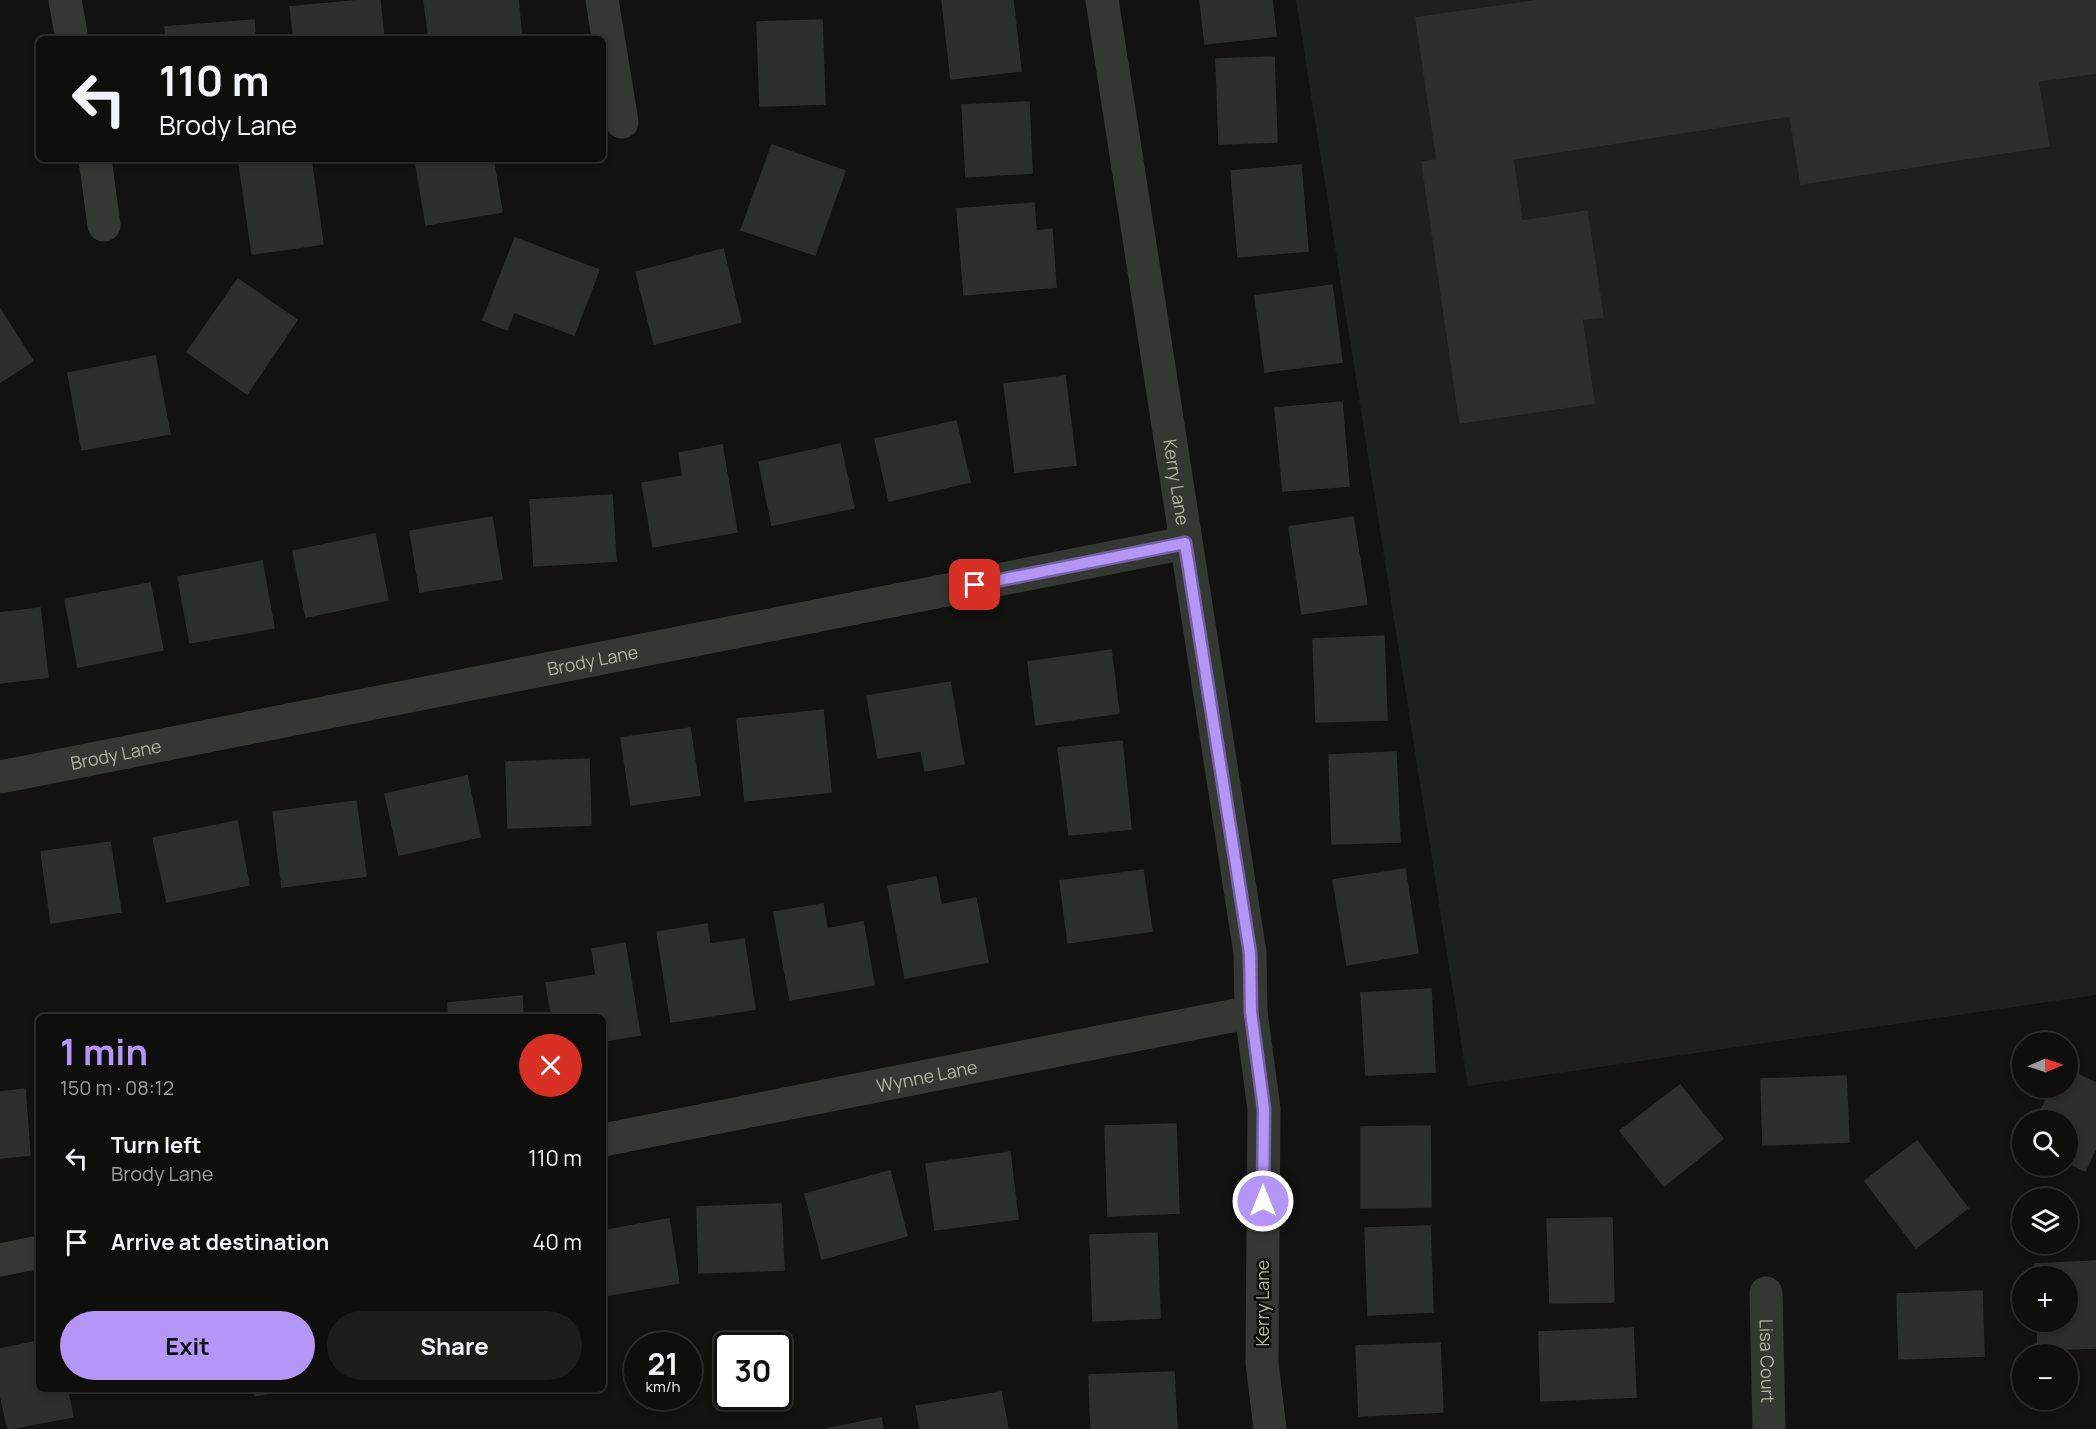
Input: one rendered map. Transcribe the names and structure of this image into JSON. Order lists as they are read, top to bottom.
{
  "streets": {
    "street": [
      "Kerry Lane",
      "Brody Lane",
      "Wynne Lane",
      "Lisa Court"
    ]
  },
  "crossings": [
    ["Kerry Lane", "Brody Lane"],
    ["Kerry Lane", "Wynne Lane"]
  ],
  "north": "right",
  "page": {
    "turn": ["110 m", "Brody Lane"],
    "heading": ["1 min", "150 m · 08:12"],
    "map_buttons": ["+", "−"],
    "list": [
      {
        "name": "Turn left",
        "note": "Brody Lane",
        "value": "110 m"
      },
      {
        "name": "Arrive at destination",
        "value": "40 m"
      }
    ],
    "buttons": ["Exit", "Share"],
    "speed": "21 km/h",
    "limit": "30"
  }
}
